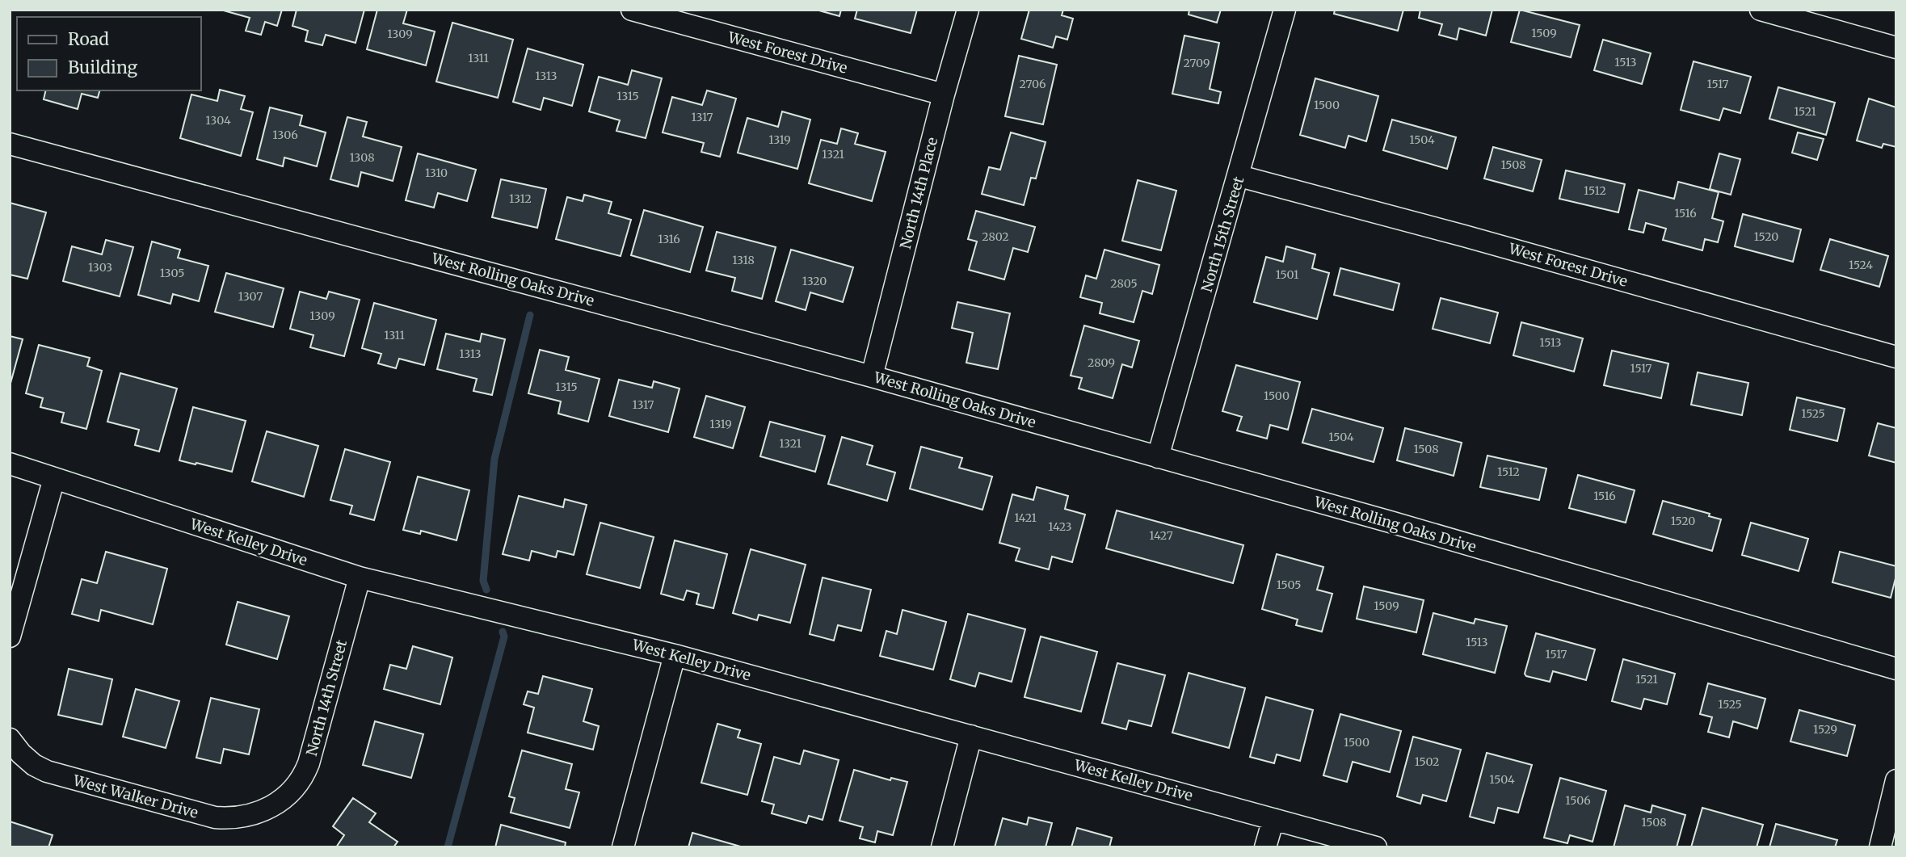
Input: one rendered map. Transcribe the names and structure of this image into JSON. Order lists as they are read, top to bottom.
{
  "streets": {
    "street": [
      "West Forest Drive",
      "North 14th Place",
      "North 15th Street",
      "West Rolling Oaks Drive",
      "West Kelley Drive",
      "North 14th Street",
      "West Walker Drive"
    ]
  },
  "crossings": [
    ["West Forest Drive", "North 14th Place"],
    ["West Forest Drive", "North 15th Street"],
    ["North 14th Place", "West Rolling Oaks Drive"],
    ["North 15th Street", "West Rolling Oaks Drive"],
    ["West Kelley Drive", "North 14th Street"],
    ["North 14th Street", "West Walker Drive"]
  ],
  "house_numbers": [
    "1509",
    "1309",
    "1311",
    "1513",
    "2709",
    "1313",
    "2706",
    "1517",
    "1315",
    "1500",
    "1521",
    "1317",
    "1304",
    "1306",
    "1319",
    "1504",
    "1321",
    "1308",
    "1508",
    "1310",
    "1512",
    "1312",
    "1516",
    "2802",
    "1520",
    "1316",
    "1318",
    "1524",
    "1303",
    "1305",
    "1501",
    "1320",
    "2805",
    "1307",
    "1309",
    "1311",
    "1513",
    "1313",
    "2809",
    "1517",
    "1315",
    "1500",
    "1317",
    "1525",
    "1319",
    "1504",
    "1321",
    "1508",
    "1512",
    "1516",
    "1421",
    "1520",
    "1423",
    "1427",
    "1505",
    "1509",
    "1513",
    "1517",
    "1521",
    "1525",
    "1529",
    "1500",
    "1502",
    "1504",
    "1506",
    "1508"
  ],
  "legend": ["Road", "Building"]
}
